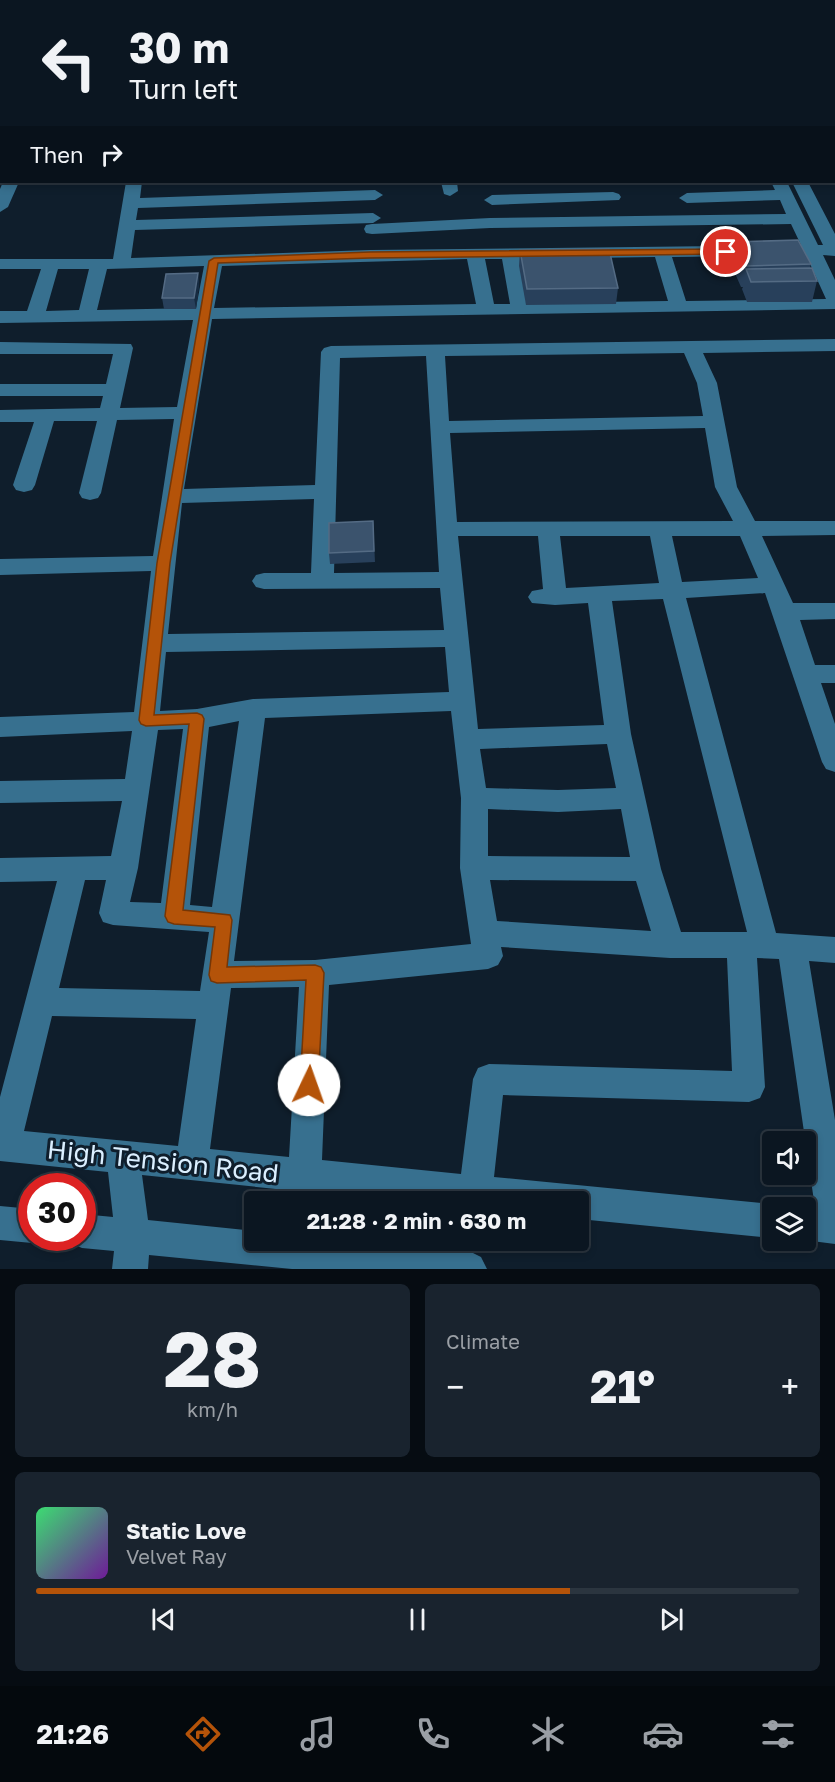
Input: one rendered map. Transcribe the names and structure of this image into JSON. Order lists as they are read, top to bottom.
{
  "streets": {
    "street": ["High Tension Road"]
  },
  "page": {
    "turn": ["30 m", "Turn left"],
    "then": "Then",
    "limit": "30",
    "trip": "21:28 · 2 min · 630 m",
    "tile": [
      ["28", "km/h"],
      "Climate"
    ],
    "heat": ["−", "21°", "+"],
    "song": ["Static Love", "Velvet Ray"],
    "tabs": "21:26"
  }
}
